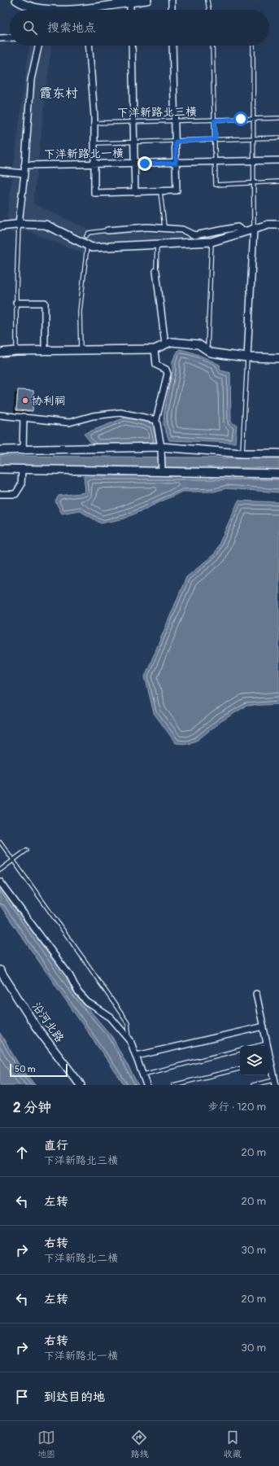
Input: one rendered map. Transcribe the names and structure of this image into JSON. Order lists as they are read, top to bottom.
{
  "streets": {
    "street": ["下洋新路北一横", "沿河北路"],
    "lane": ["下洋新路北三横"]
  },
  "districts": ["霞东村"],
  "places": ["协利祠"],
  "scale_bar": "50 m",
  "page": {
    "search": "搜索地点",
    "scale": "50 m",
    "heading": ["2 分钟", "步行 · 120 m"],
    "list": [
      ["直行", "下洋新路北三横", "20 m"],
      ["左转", "20 m"],
      ["右转", "下洋新路北二横", "30 m"],
      ["左转", "20 m"],
      ["右转", "下洋新路北一横", "30 m"],
      "到达目的地"
    ],
    "nav": ["地图", "路线", "收藏"]
  }
}
